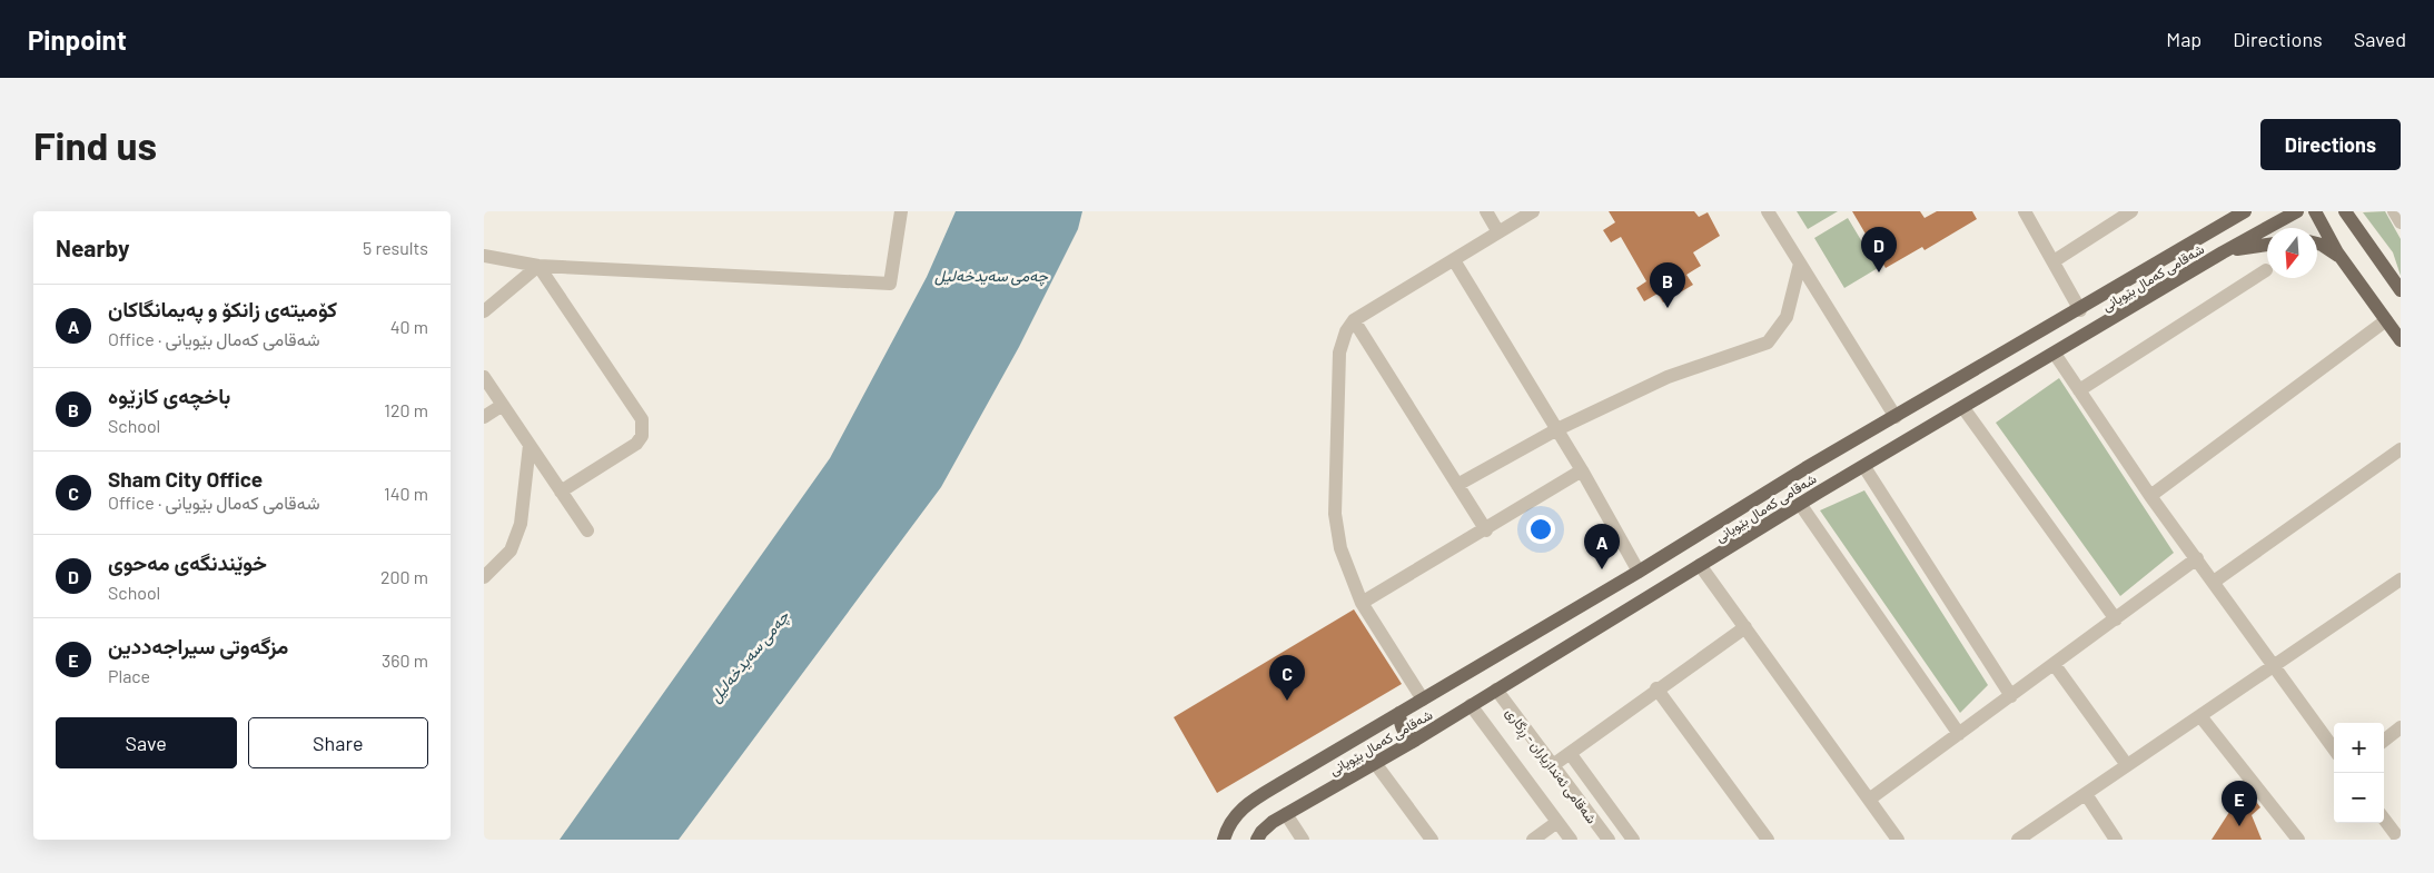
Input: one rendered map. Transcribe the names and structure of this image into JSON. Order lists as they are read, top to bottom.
{
  "streets": {
    "main road": ["شەقامی کەمال بێویانی"],
    "street": ["شەقامی ئەندازیاران - ڕزگاری"]
  },
  "crossings": [
    ["شەقامی کەمال بێویانی", "شەقامی ئەندازیاران - ڕزگاری"]
  ],
  "water": ["چەمی سەیدخەلیل"],
  "north": "bottom",
  "page": {
    "header": "Pinpoint",
    "nav": ["Map", "Directions", "Saved"],
    "buttons": [
      "Directions",
      ["Save", "Share"]
    ],
    "title": "Find us",
    "heading": ["Nearby", "5 results"],
    "pins": [
      "D",
      "B",
      "A",
      "C",
      "E"
    ],
    "list": [
      {
        "mark": "A",
        "name": "کۆمیتەی زانکۆ و پەیمانگاکان",
        "note": "Office · شەقامی کەمال بێویانی",
        "value": "40 m"
      },
      {
        "mark": "B",
        "name": "باخچەی کازێوە",
        "note": "School",
        "value": "120 m"
      },
      {
        "mark": "C",
        "name": "Sham City Office",
        "note": "Office · شەقامی کەمال بێویانی",
        "value": "140 m"
      },
      {
        "mark": "D",
        "name": "خوێندنگەی مەحوی",
        "note": "School",
        "value": "200 m"
      },
      {
        "mark": "E",
        "name": "مزگەوتی سیراجەددین",
        "note": "Place",
        "value": "360 m"
      }
    ],
    "map_buttons": ["+", "−"]
  }
}
